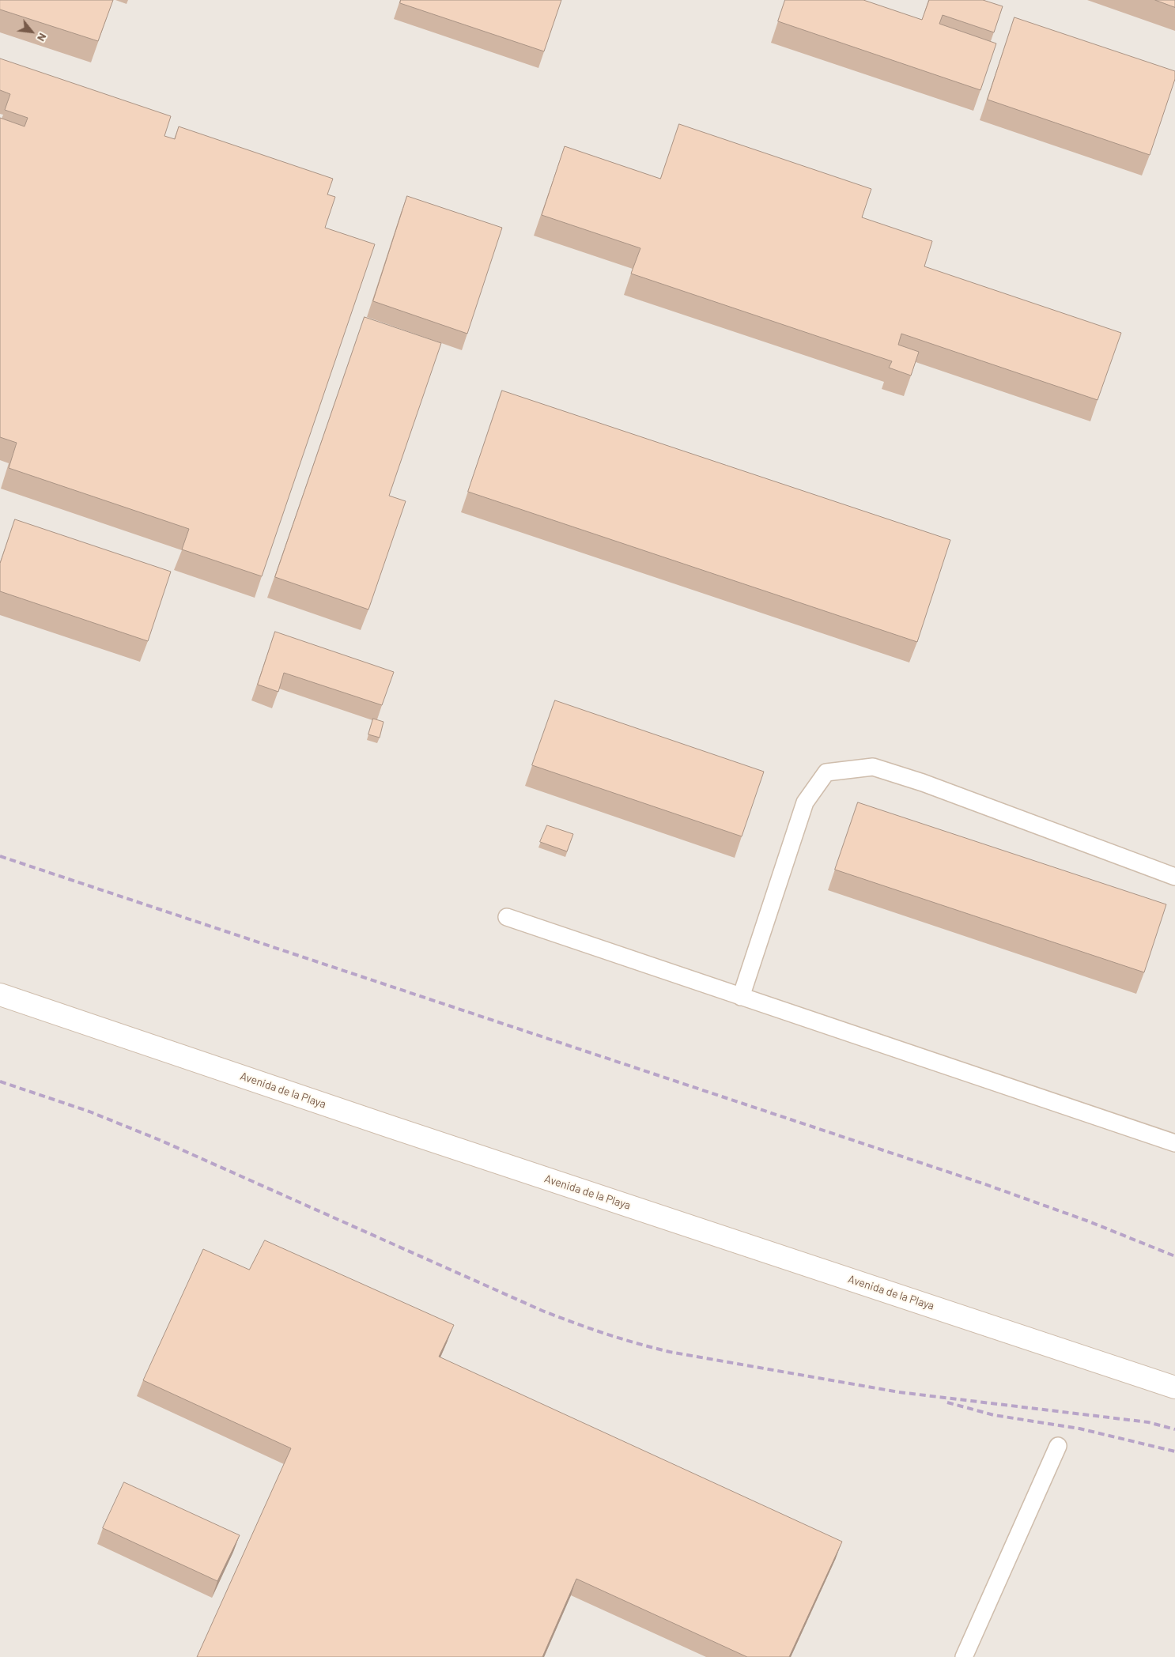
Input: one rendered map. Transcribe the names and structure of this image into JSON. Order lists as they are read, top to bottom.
{
  "streets": {
    "street": ["Avenida de la Playa"]
  },
  "north": "bottom right"
}
